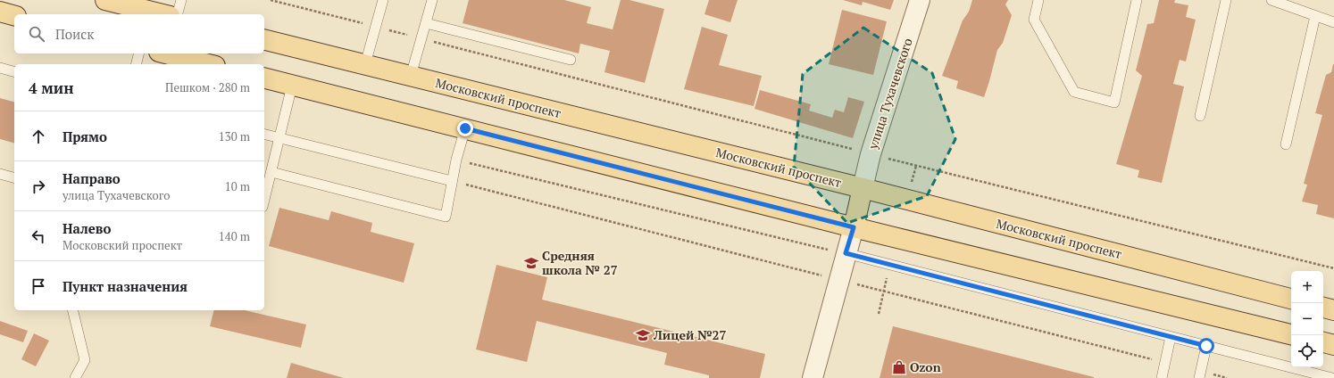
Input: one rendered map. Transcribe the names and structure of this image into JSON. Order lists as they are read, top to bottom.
{
  "streets": {
    "main road": ["Московский проспект"],
    "street": ["улица Тухачевского"]
  },
  "crossings": [
    ["улица Тухачевского", "Московский проспект"]
  ],
  "places": {
    "school or university": ["Средняя школа № 27", "Лицей №27"],
    "shop": ["Ozon"]
  },
  "page": {
    "search": "Поиск",
    "heading": ["4 мин", "Пешком · 280 m"],
    "list": [
      ["Прямо", "130 m"],
      ["Направо", "улица Тухачевского", "10 m"],
      ["Налево", "Московский проспект", "140 m"],
      "Пункт назначения"
    ],
    "map_buttons": ["+", "−"]
  }
}
